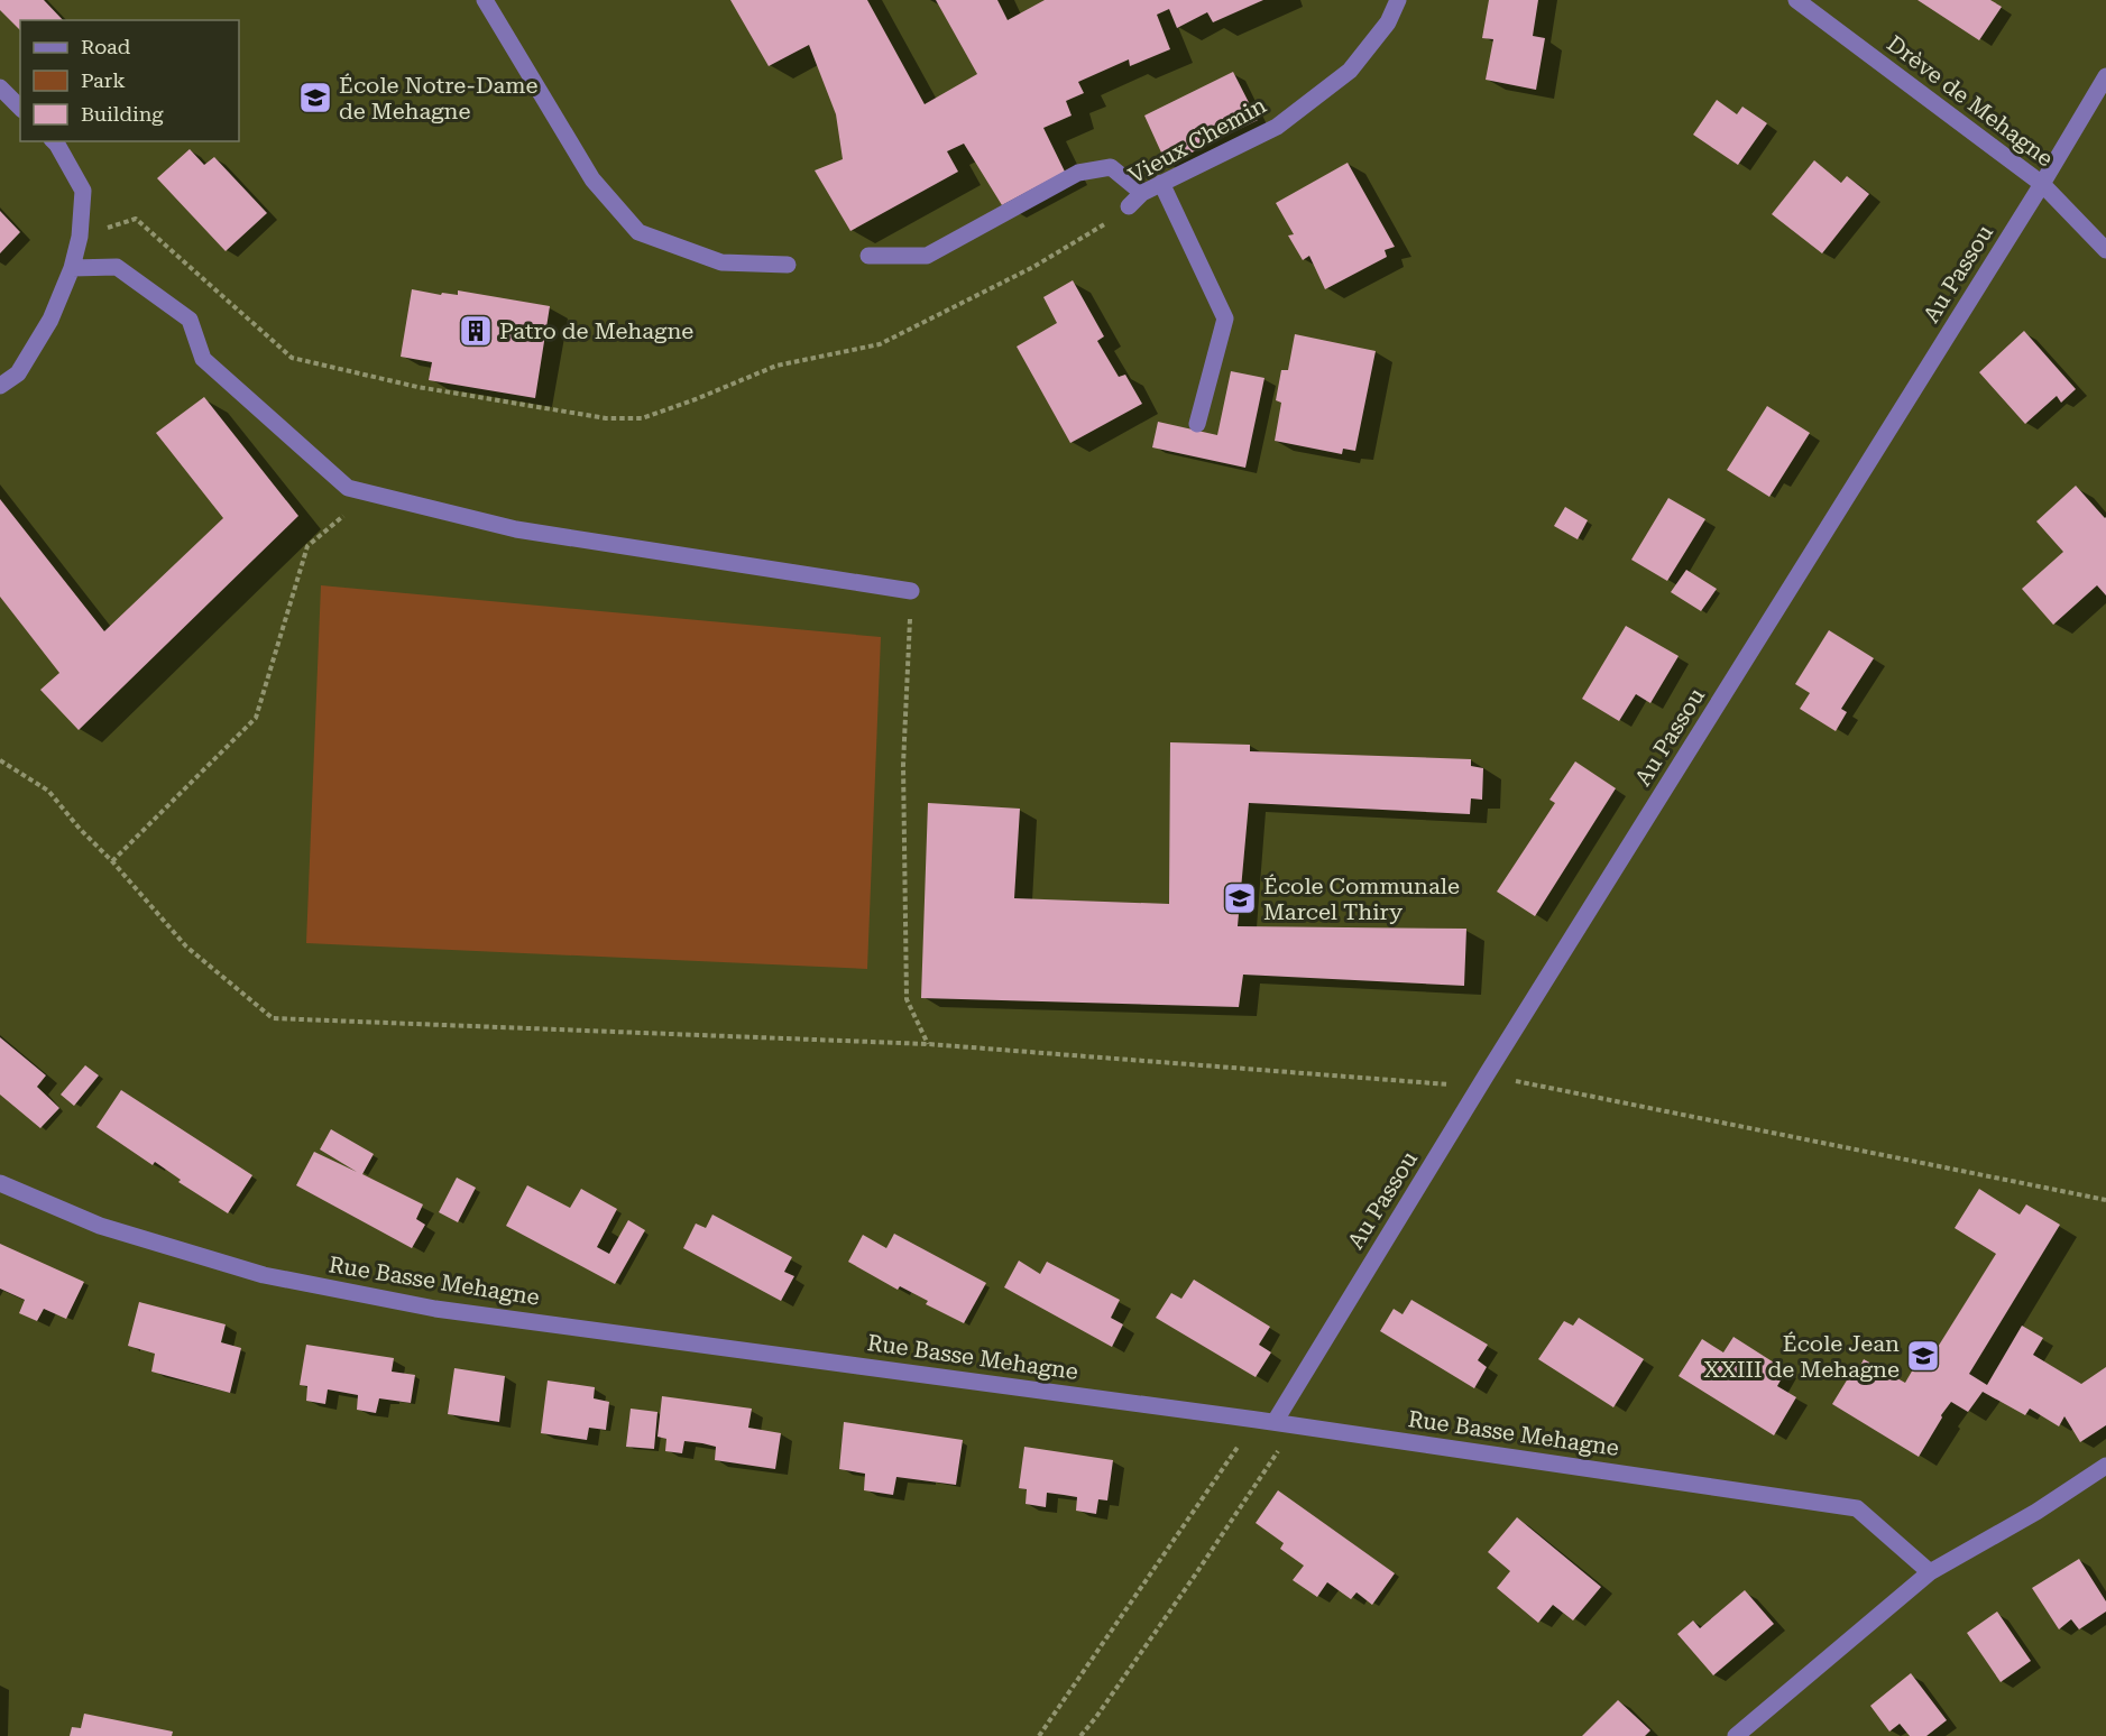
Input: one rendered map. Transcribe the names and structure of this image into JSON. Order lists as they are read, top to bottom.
{
  "streets": {
    "street": [
      "Drève de Mehagne",
      "Vieux Chemin",
      "Au Passou",
      "Rue Basse Mehagne"
    ]
  },
  "crossings": [
    ["Drève de Mehagne", "Au Passou"],
    ["Au Passou", "Rue Basse Mehagne"]
  ],
  "places": {
    "school or university": ["École Notre-Dame de Mehagne", "École Communale Marcel Thiry", "École Jean XXIII de Mehagne"],
    "building": ["Patro de Mehagne"]
  },
  "legend": ["Road", "Park", "Building"]
}
